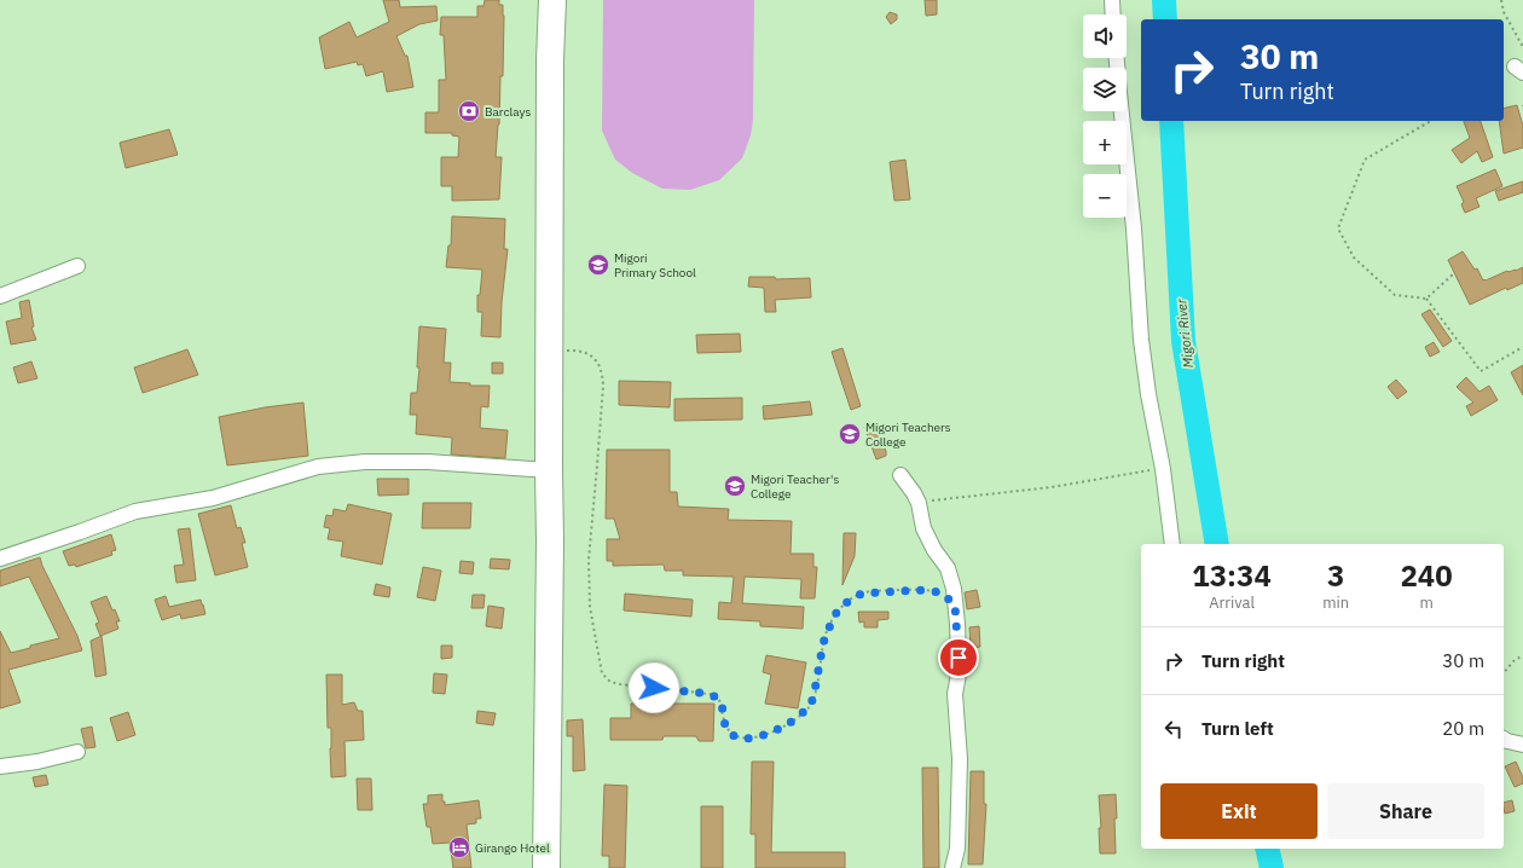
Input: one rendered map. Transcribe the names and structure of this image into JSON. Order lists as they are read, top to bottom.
{
  "water": ["Migori River"],
  "places": {
    "bank": ["Barclays"],
    "school or university": ["Migori Primary School", "Migori Teachers College", "Migori Teacher's College"],
    "hotel": ["Girango Hotel"]
  },
  "page": {
    "map_buttons": ["+", "−"],
    "turn": ["30 m", "Turn right"],
    "eta": [
      "13:34",
      "Arrival",
      "3",
      "min",
      "240",
      "m"
    ],
    "list": [
      {
        "name": "Turn right",
        "value": "30 m"
      },
      {
        "name": "Turn left",
        "value": "20 m"
      }
    ],
    "buttons": ["Exit", "Share"]
  }
}
